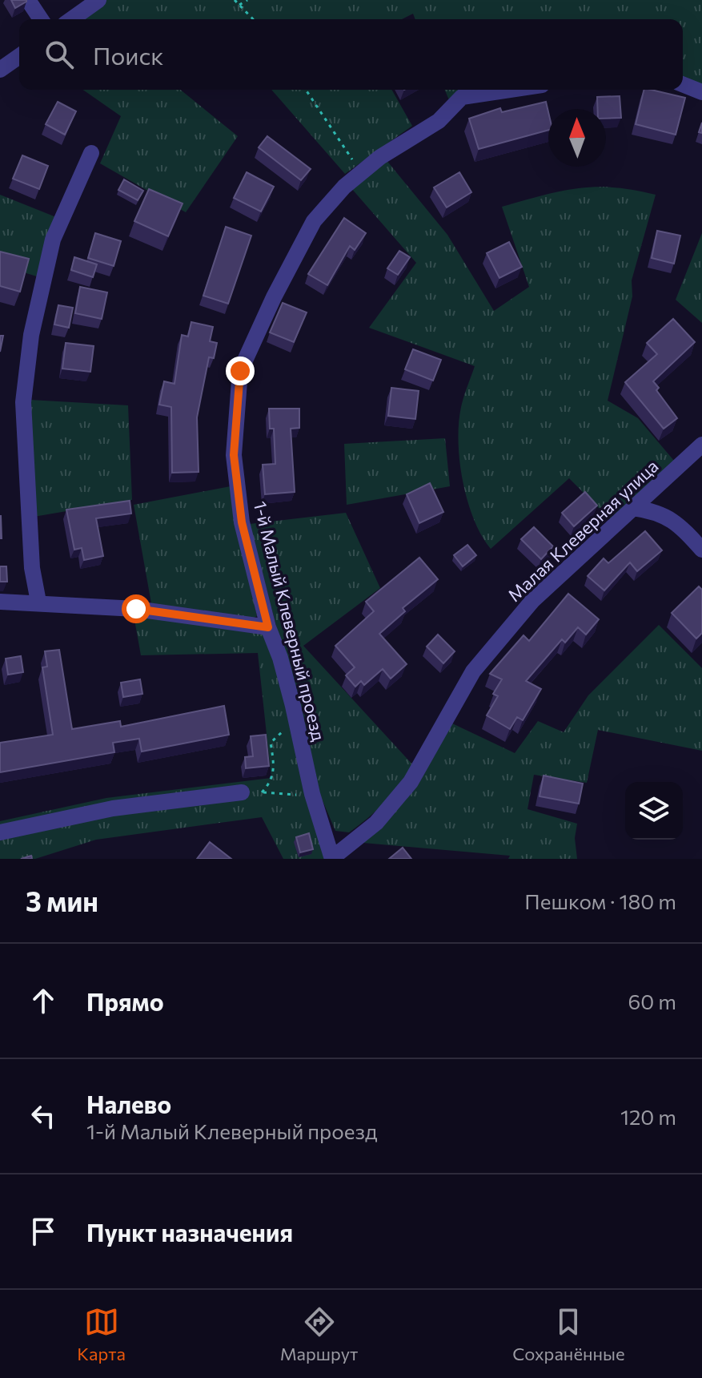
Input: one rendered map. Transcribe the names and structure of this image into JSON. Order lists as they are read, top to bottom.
{
  "streets": {
    "street": ["Малая Клеверная улица", "1-й Малый Клеверный проезд"]
  },
  "crossings": [
    ["Малая Клеверная улица", "1-й Малый Клеверный проезд"]
  ],
  "north": "top",
  "page": {
    "search": "Поиск",
    "heading": ["3 мин", "Пешком · 180 m"],
    "list": [
      ["Прямо", "60 m"],
      ["Налево", "1-й Малый Клеверный проезд", "120 m"],
      "Пункт назначения"
    ],
    "nav": ["Карта", "Маршрут", "Сохранённые"]
  }
}
